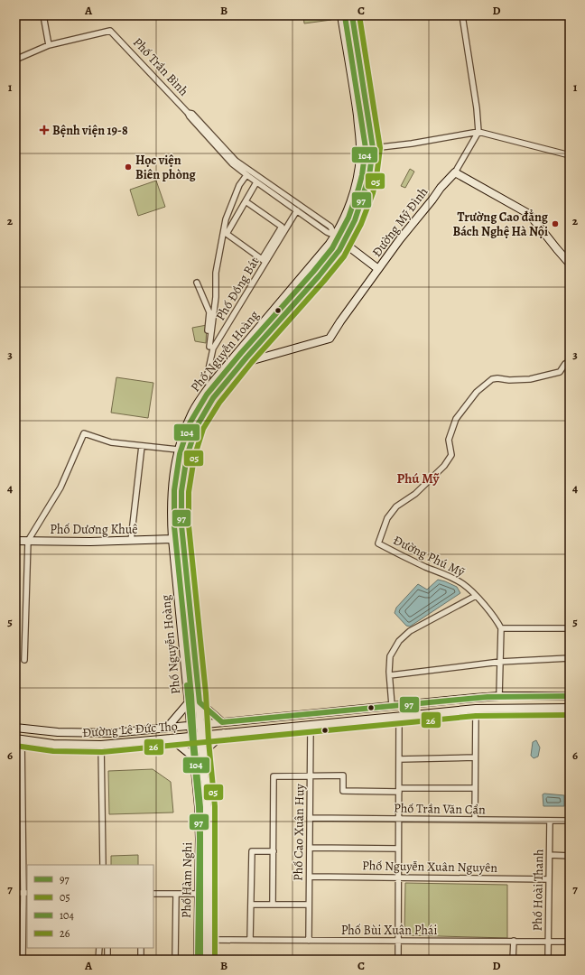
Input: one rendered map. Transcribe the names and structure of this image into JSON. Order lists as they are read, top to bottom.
{
  "streets": {
    "main road": [
      "Phố Trần Bình",
      "Đường Mỹ Đình",
      "Phố Nguyễn Hoàng",
      "Phố Dương Khuê",
      "Đường Lê Đức Thọ",
      "Phố Hàm Nghi"
    ],
    "street": [
      "Phố Đồng Bát",
      "Đường Phú Mỹ",
      "Phố Trần Văn Cẩn",
      "Phố Cao Xuân Huy",
      "Phố Nguyễn Xuân Nguyên",
      "Phố Hoài Thanh",
      "Phố Bùi Xuân Phái"
    ]
  },
  "crossings": [
    ["Phố Trần Bình", "Đường Mỹ Đình"],
    ["Phố Trần Bình", "Phố Đồng Bát"],
    ["Phố Trần Bình", "Phố Nguyễn Hoàng"],
    ["Đường Mỹ Đình", "Phố Nguyễn Hoàng"],
    ["Phố Nguyễn Hoàng", "Phố Dương Khuê"],
    ["Phố Nguyễn Hoàng", "Đường Lê Đức Thọ"],
    ["Phố Nguyễn Hoàng", "Phố Hàm Nghi"],
    ["Đường Lê Đức Thọ", "Phố Cao Xuân Huy"],
    ["Đường Lê Đức Thọ", "Phố Hàm Nghi"],
    ["Phố Trần Văn Cẩn", "Phố Cao Xuân Huy"],
    ["Phố Trần Văn Cẩn", "Phố Hoài Thanh"],
    ["Phố Cao Xuân Huy", "Phố Nguyễn Xuân Nguyên"],
    ["Phố Cao Xuân Huy", "Phố Bùi Xuân Phái"],
    ["Phố Nguyễn Xuân Nguyên", "Phố Hoài Thanh"],
    ["Phố Hàm Nghi", "Phố Bùi Xuân Phái"],
    ["Phố Hoài Thanh", "Phố Bùi Xuân Phái"]
  ],
  "districts": ["Phú Mỹ"],
  "places": {
    "health": ["Bệnh viện 19-8"],
    "other": ["Học viện Biên phòng", "Trường Cao đẳng Bách Nghệ Hà Nội"]
  },
  "lines": [
    "transit line 97",
    "transit line 05",
    "transit line 104",
    "transit line 26"
  ],
  "legend": [
    "97",
    "05",
    "104",
    "26"
  ],
  "grid": {
    "columns": [
      "A",
      "B",
      "C",
      "D"
    ],
    "rows": [
      "1",
      "2",
      "3",
      "4",
      "5",
      "6",
      "7"
    ]
  }
}
